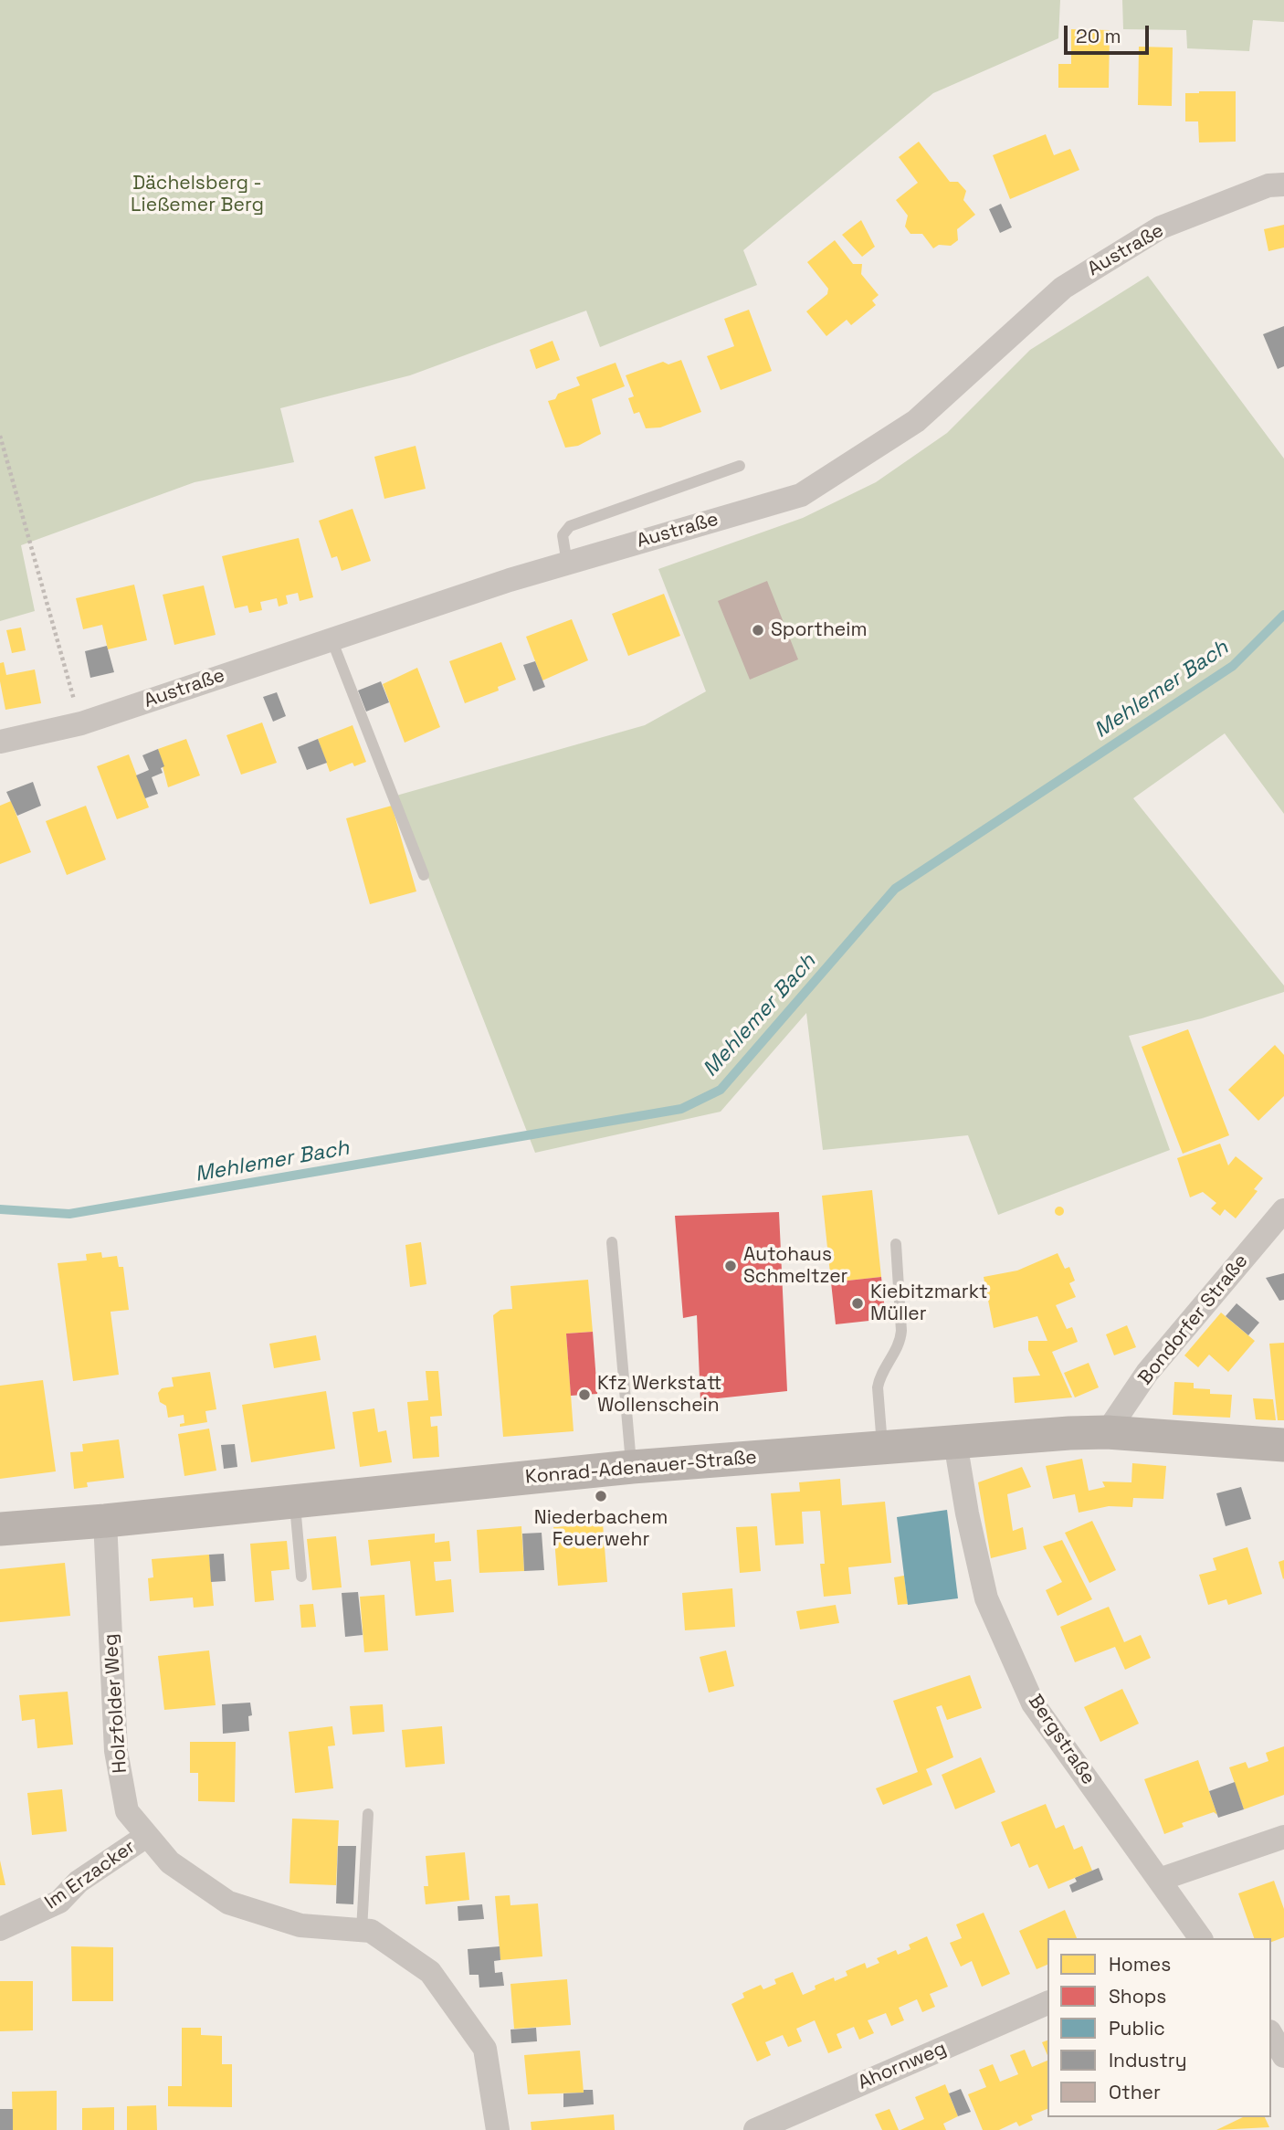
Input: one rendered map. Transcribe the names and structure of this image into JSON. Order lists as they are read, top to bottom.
{
  "streets": {
    "main road": ["Konrad-Adenauer-Straße"],
    "street": [
      "Austraße",
      "Bondorfer Straße",
      "Holzfolder Weg",
      "Bergstraße",
      "Im Erzacker",
      "Ahornweg"
    ]
  },
  "crossings": [
    ["Bondorfer Straße", "Konrad-Adenauer-Straße"],
    ["Konrad-Adenauer-Straße", "Holzfolder Weg"],
    ["Konrad-Adenauer-Straße", "Bergstraße"],
    ["Holzfolder Weg", "Im Erzacker"]
  ],
  "water": ["Mehlemer Bach"],
  "parks": ["Dächelsberg - Ließemer Berg"],
  "places": [
    "Sportheim",
    "Autohaus Schmeltzer",
    "Kiebitzmarkt Müller",
    "Kfz Werkstatt Wollenschein",
    "Niederbachem Feuerwehr"
  ],
  "legend": [
    "Homes",
    "Shops",
    "Public",
    "Industry",
    "Other"
  ],
  "scale_bar": "20 m"
}
